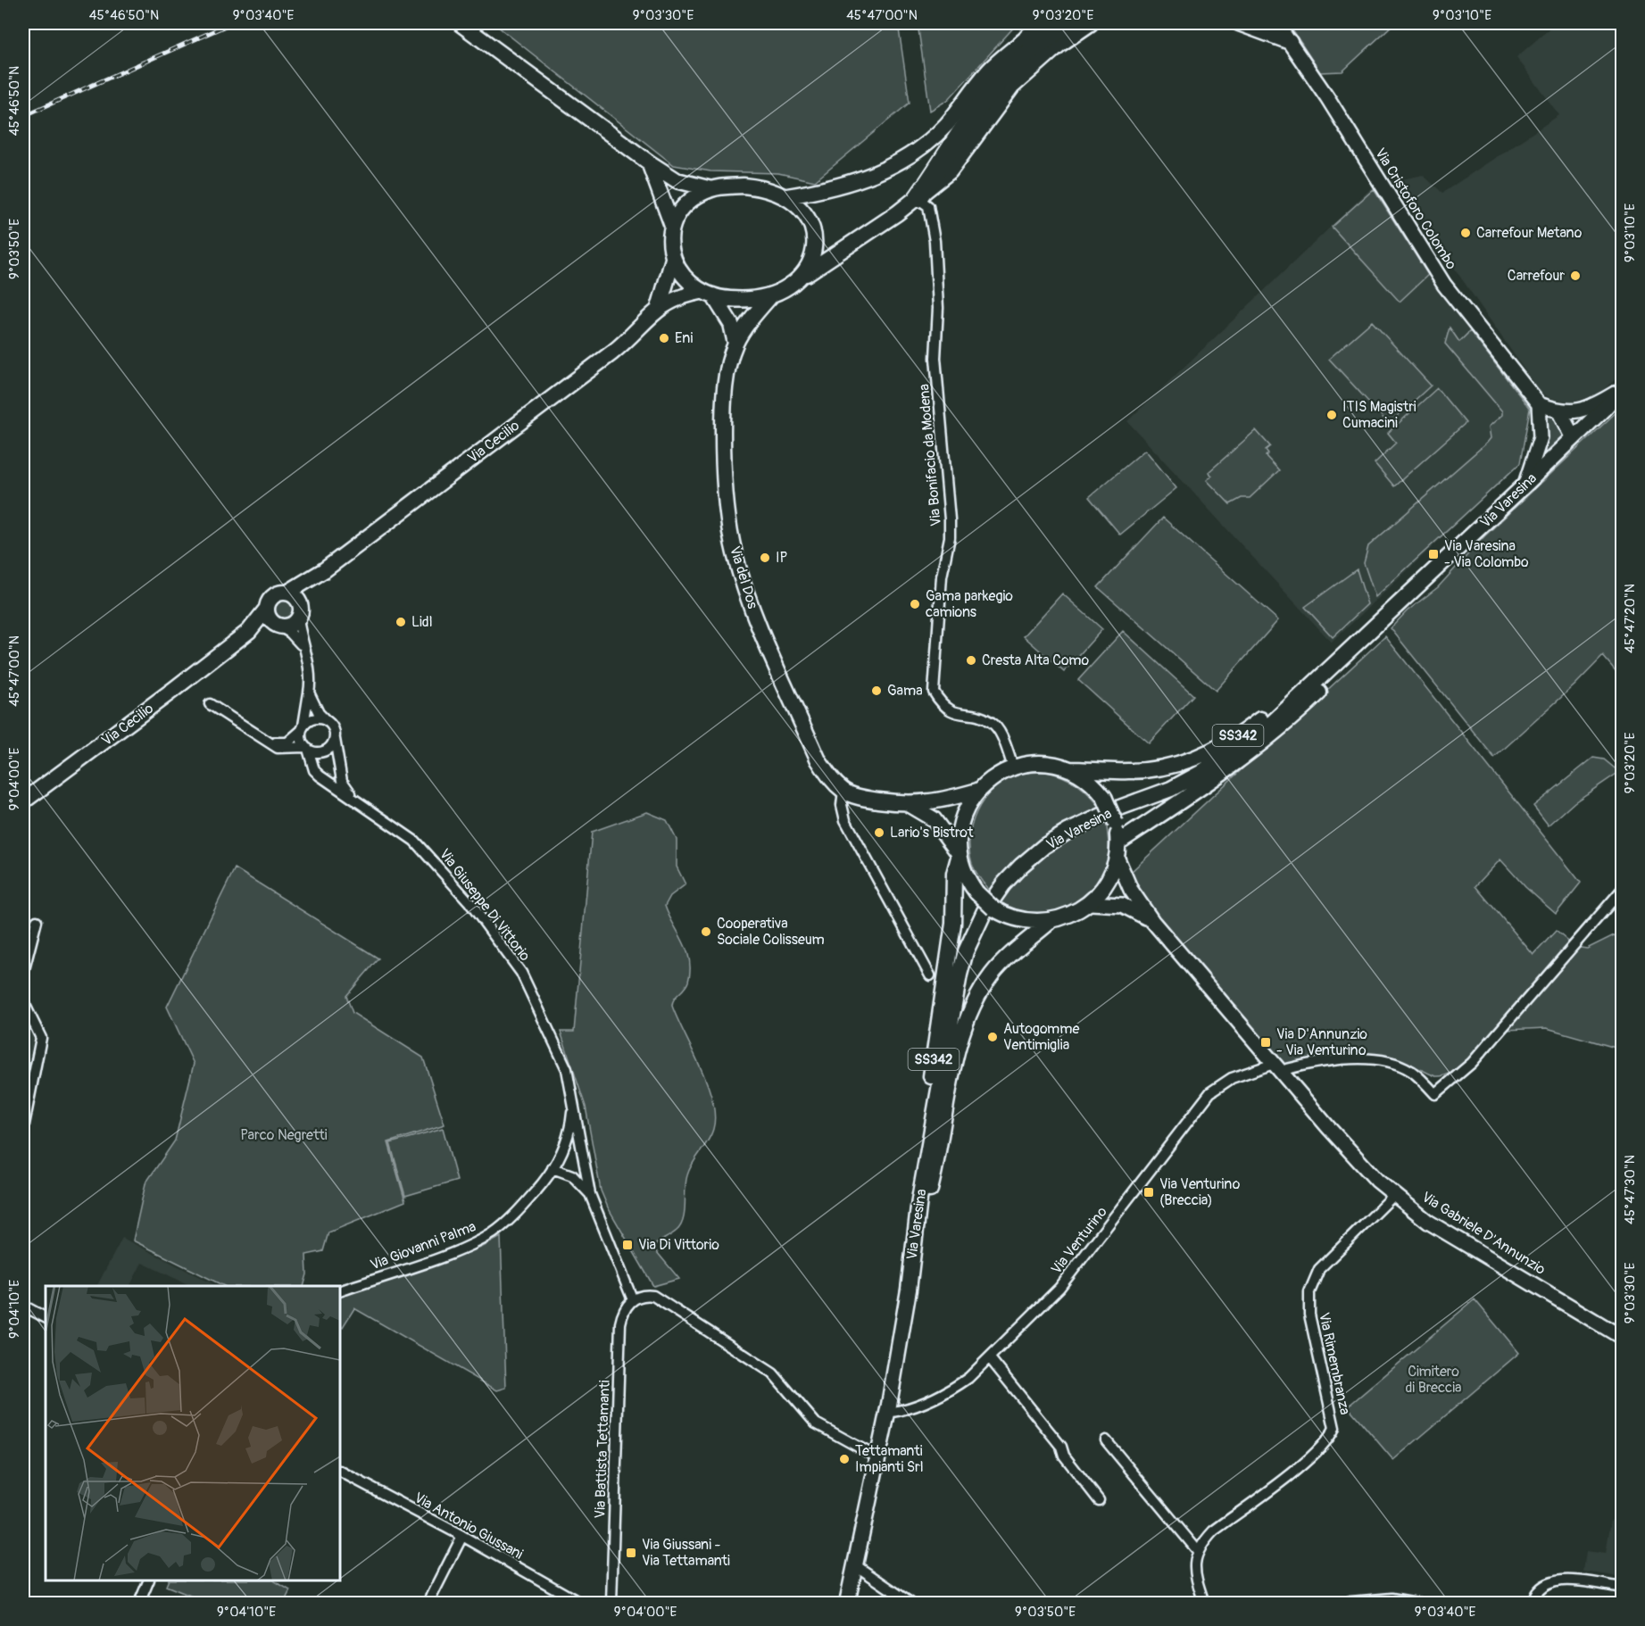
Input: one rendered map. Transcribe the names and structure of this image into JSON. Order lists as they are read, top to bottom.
{
  "streets": {
    "main road": [
      "Via Cristoforo Colombo",
      "Via Cecilio",
      "Via Varesina",
      "Via del Dos",
      "SS342",
      "Via Gabriele D'Annunzio"
    ],
    "street": [
      "Via Bonifacio da Modena",
      "Via Giuseppe Di Vittorio",
      "Via Venturino",
      "Via Giovanni Palma",
      "Via Rimembranza",
      "Via Battista Tettamanti",
      "Via Antonio Giussani"
    ]
  },
  "crossings": [
    ["Via Cecilio", "Via del Dos"],
    ["Via Bonifacio da Modena", "Via del Dos"],
    ["Via Bonifacio da Modena", "SS342"],
    ["Via Bonifacio da Modena", "Via Gabriele D'Annunzio"],
    ["Via Varesina", "SS342"],
    ["Via Varesina", "Via Venturino"],
    ["Via del Dos", "SS342"],
    ["Via del Dos", "Via Gabriele D'Annunzio"],
    ["SS342", "Via Gabriele D'Annunzio"],
    ["Via Giuseppe Di Vittorio", "Via Giovanni Palma"],
    ["Via Giuseppe Di Vittorio", "Via Battista Tettamanti"],
    ["Via Gabriele D'Annunzio", "Via Venturino"],
    ["Via Gabriele D'Annunzio", "Via Rimembranza"]
  ],
  "parks": ["Parco Negretti", "Cimitero di Breccia"],
  "places": {
    "other": [
      "Carrefour Metano",
      "Carrefour",
      "Eni",
      "ITIS Magistri Cumacini",
      "IP",
      "Gama parkegio camions",
      "Lidl",
      "Cresta Alta Como",
      "Gama",
      "Lario's Bistrot",
      "Cooperativa Sociale Colisseum",
      "Autogomme Ventimiglia",
      "Tettamanti Impianti Srl"
    ],
    "transit": [
      "Via Varesina - Via Colombo",
      "Via D'Annunzio - Via Venturino",
      "Via Venturino (Breccia)",
      "Via Di Vittorio",
      "Via Giussani - Via Tettamanti"
    ]
  },
  "coordinates": [
    "45°46'50\"N",
    "9°03'40\"E",
    "9°03'30\"E",
    "45°47'00\"N",
    "9°03'20\"E",
    "9°03'10\"E",
    "9°03'50\"E",
    "45°47'20\"N",
    "9°04'00\"E",
    "45°47'30\"N",
    "9°04'10\"E"
  ]
}
